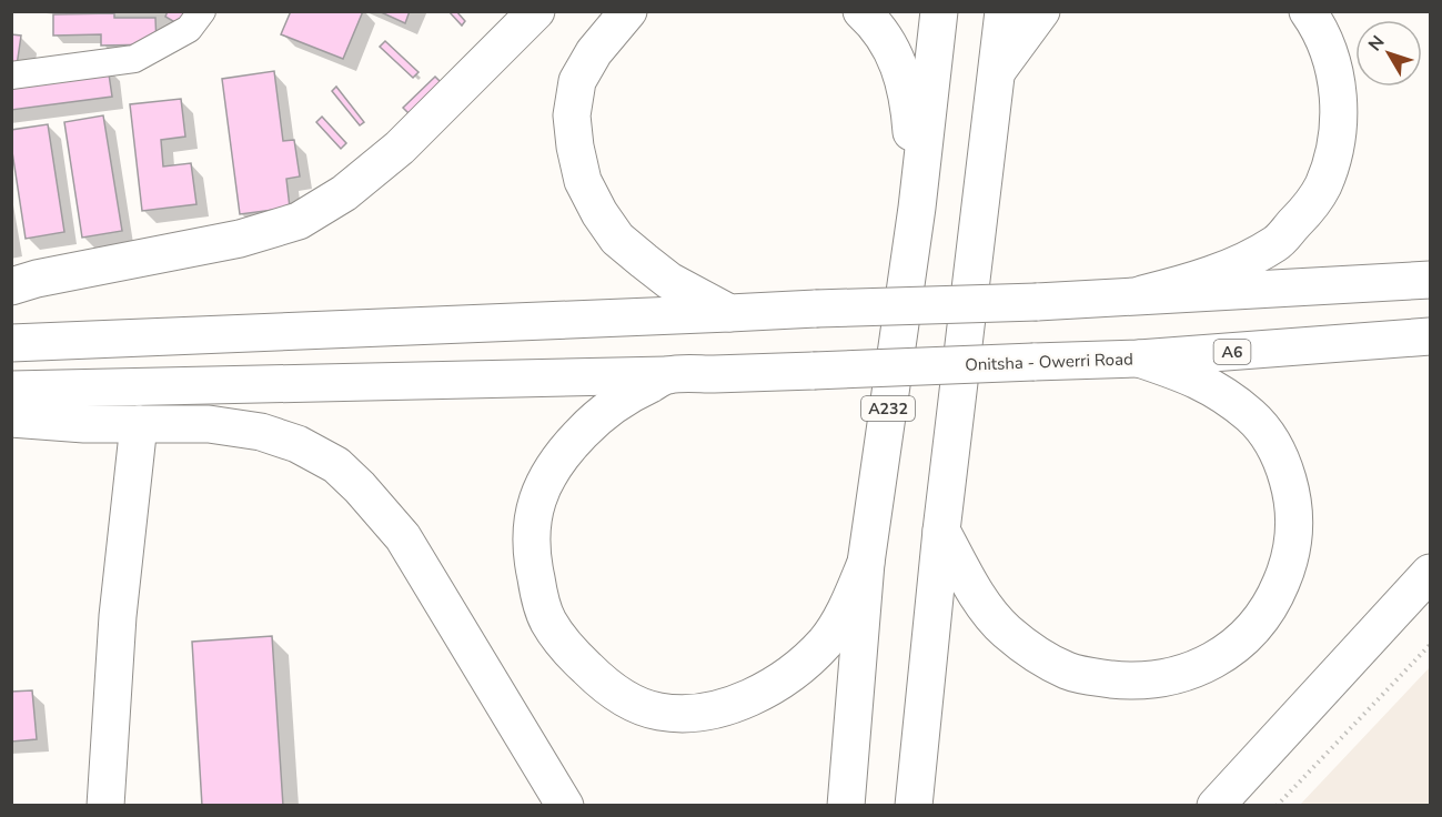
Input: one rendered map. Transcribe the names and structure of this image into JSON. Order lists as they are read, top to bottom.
{
  "streets": {
    "main road": ["A6", "Onitsha - Owerri Road", "A232"]
  },
  "north": "top left"
}
